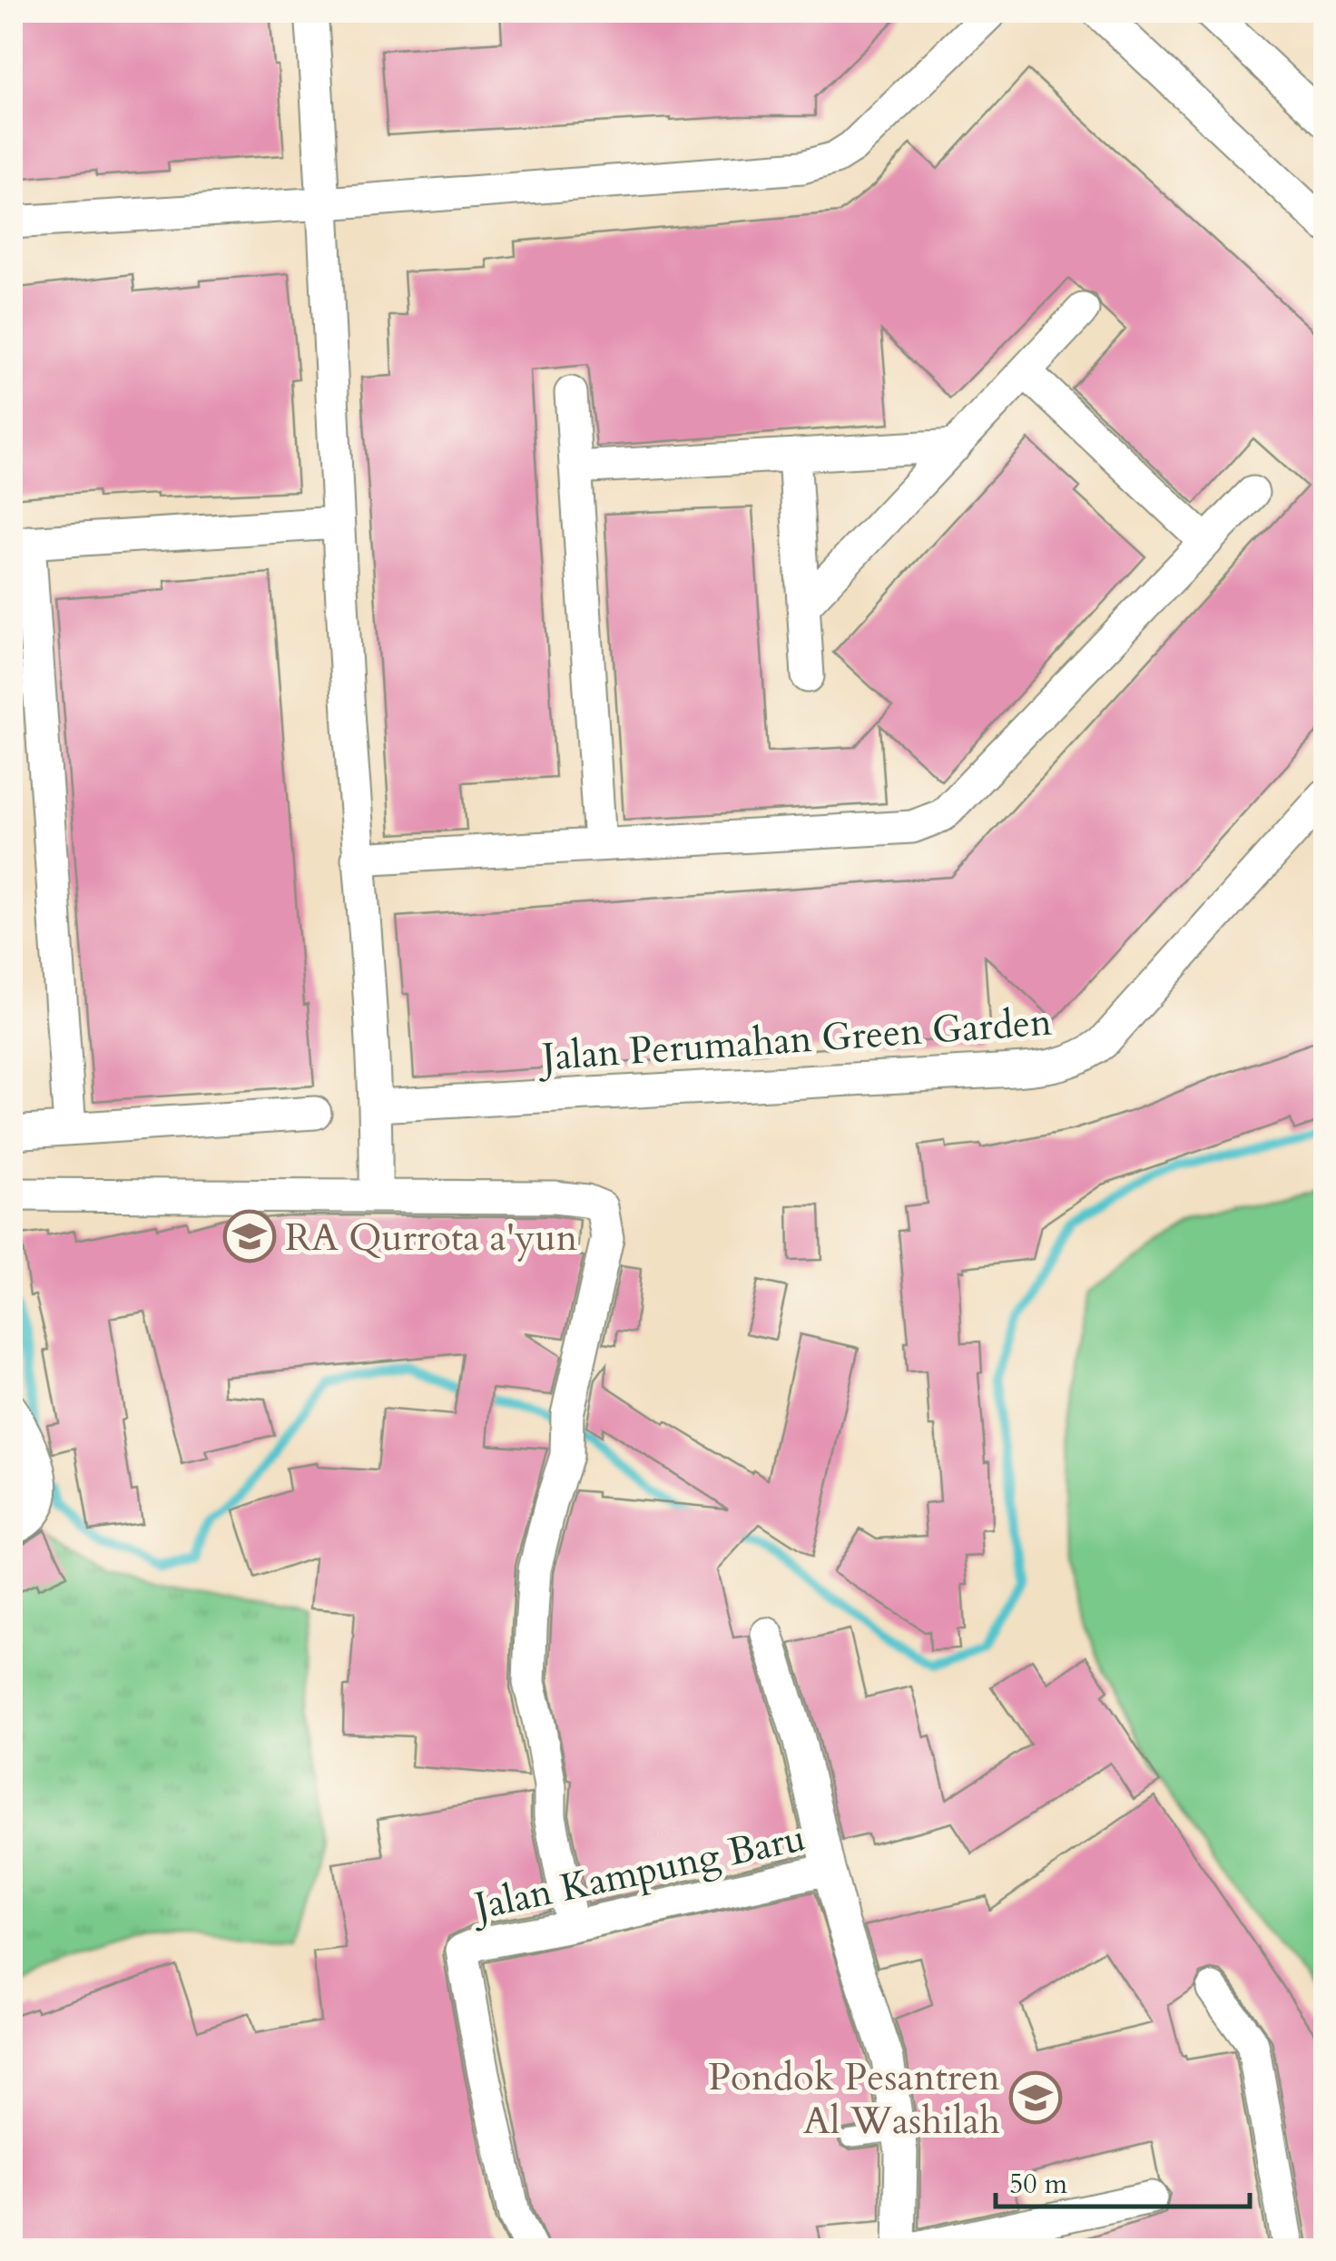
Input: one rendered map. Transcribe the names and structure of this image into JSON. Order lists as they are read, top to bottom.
{
  "streets": {
    "street": ["Jalan Perumahan Green Garden", "Jalan Kampung Baru"]
  },
  "places": {
    "school or university": ["RA Qurrota a'yun", "Pondok Pesantren Al Washilah"]
  },
  "scale_bar": "50 m"
}
